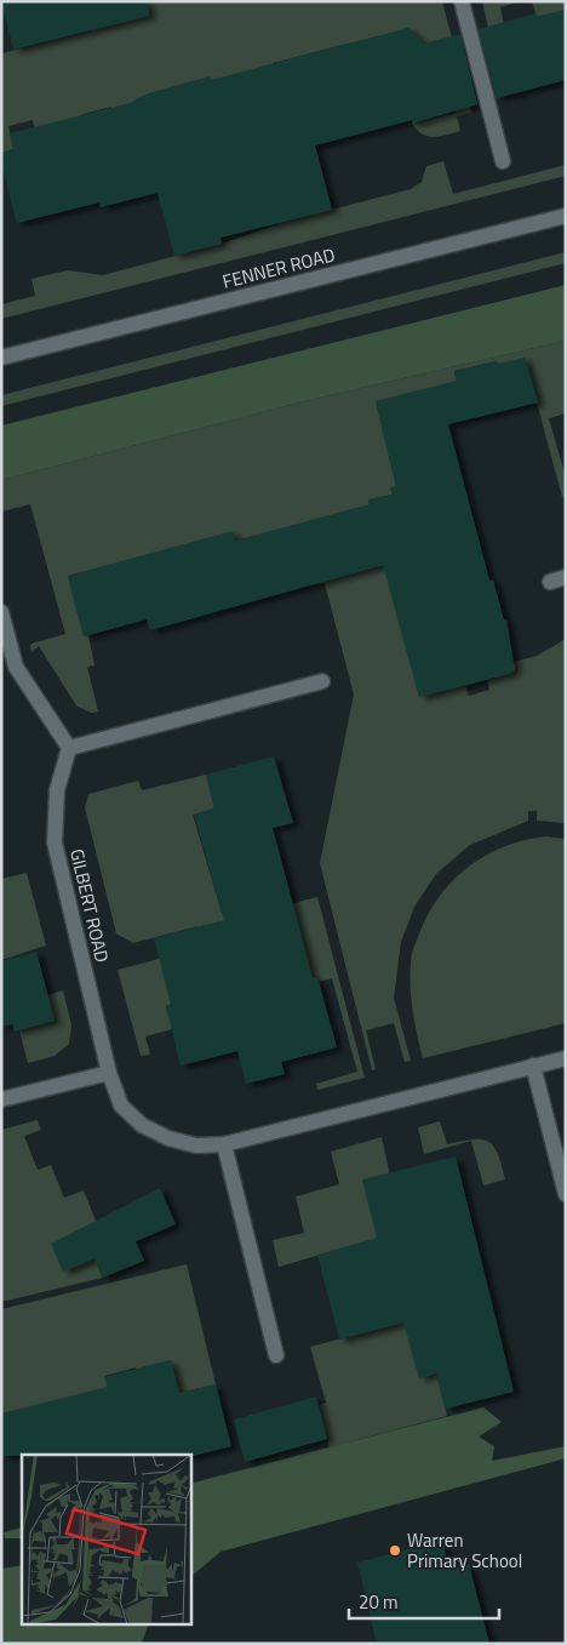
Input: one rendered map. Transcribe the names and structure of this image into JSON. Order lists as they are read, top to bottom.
{
  "streets": {
    "street": ["FENNER ROAD", "GILBERT ROAD"]
  },
  "places": ["Warren Primary School"],
  "scale_bar": "20 m"
}
